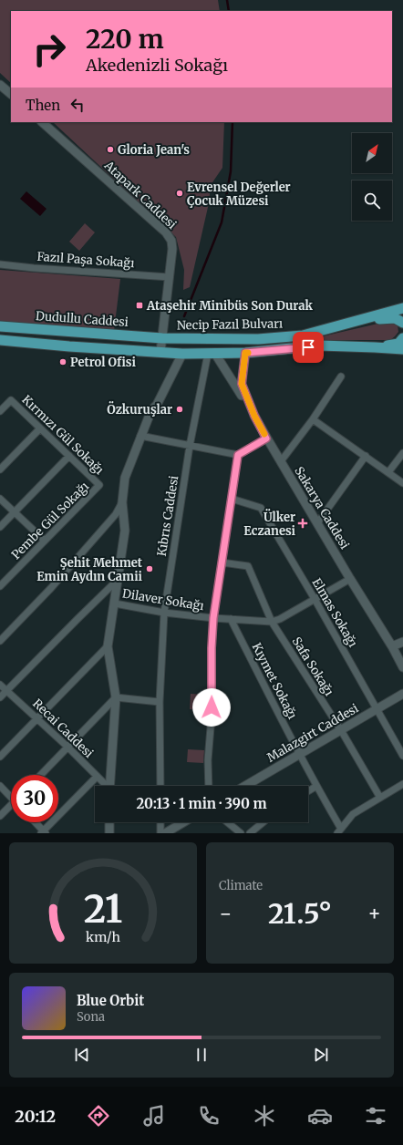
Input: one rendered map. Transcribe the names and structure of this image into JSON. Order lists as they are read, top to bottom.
{
  "streets": {
    "main road": ["Dudullu Caddesi", "Necip Fazıl Bulvarı"],
    "street": [
      "Atapark Caddesi",
      "Fazıl Paşa Sokağı",
      "Kırmızı Gül Sokağı",
      "Sakarya Caddesi",
      "Kıbrıs Caddesi",
      "Pembe Gül Sokağı",
      "Dilaver Sokağı",
      "Elmas Sokağı",
      "Safa Sokağı",
      "Kıymet Sokağı",
      "Recai Caddesi",
      "Malazgirt Caddesi"
    ]
  },
  "crossings": [
    ["Atapark Caddesi", "Fazıl Paşa Sokağı"],
    ["Atapark Caddesi", "Dudullu Caddesi"],
    ["Atapark Caddesi", "Necip Fazıl Bulvarı"],
    ["Dudullu Caddesi", "Necip Fazıl Bulvarı"],
    ["Kırmızı Gül Sokağı", "Pembe Gül Sokağı"],
    ["Sakarya Caddesi", "Dilaver Sokağı"],
    ["Kıbrıs Caddesi", "Dilaver Sokağı"],
    ["Dilaver Sokağı", "Elmas Sokağı"],
    ["Dilaver Sokağı", "Safa Sokağı"],
    ["Dilaver Sokağı", "Kıymet Sokağı"],
    ["Dilaver Sokağı", "Recai Caddesi"],
    ["Elmas Sokağı", "Malazgirt Caddesi"],
    ["Safa Sokağı", "Malazgirt Caddesi"],
    ["Kıymet Sokağı", "Malazgirt Caddesi"]
  ],
  "places": {
    "other": [
      "Gloria Jean's",
      "Evrensel Değerler Çocuk Müzesi",
      "Petrol Ofisi",
      "Özkuruşlar",
      "Şehit Mehmet Emin Aydın Camii"
    ],
    "transit": ["Ataşehir Minibüs Son Durak"],
    "health": ["Ülker Eczanesi"]
  },
  "north": "top right",
  "page": {
    "turn": ["220 m", "Akedenizli Sokağı"],
    "then": "Then",
    "limit": "30",
    "trip": "20:13 · 1 min · 390 m",
    "tile": "Climate",
    "heat": ["−", "21.5°", "+"],
    "song": ["Blue Orbit", "Sona"],
    "tabs": "20:12",
    "gauge": ["21", "km/h"]
  }
}
